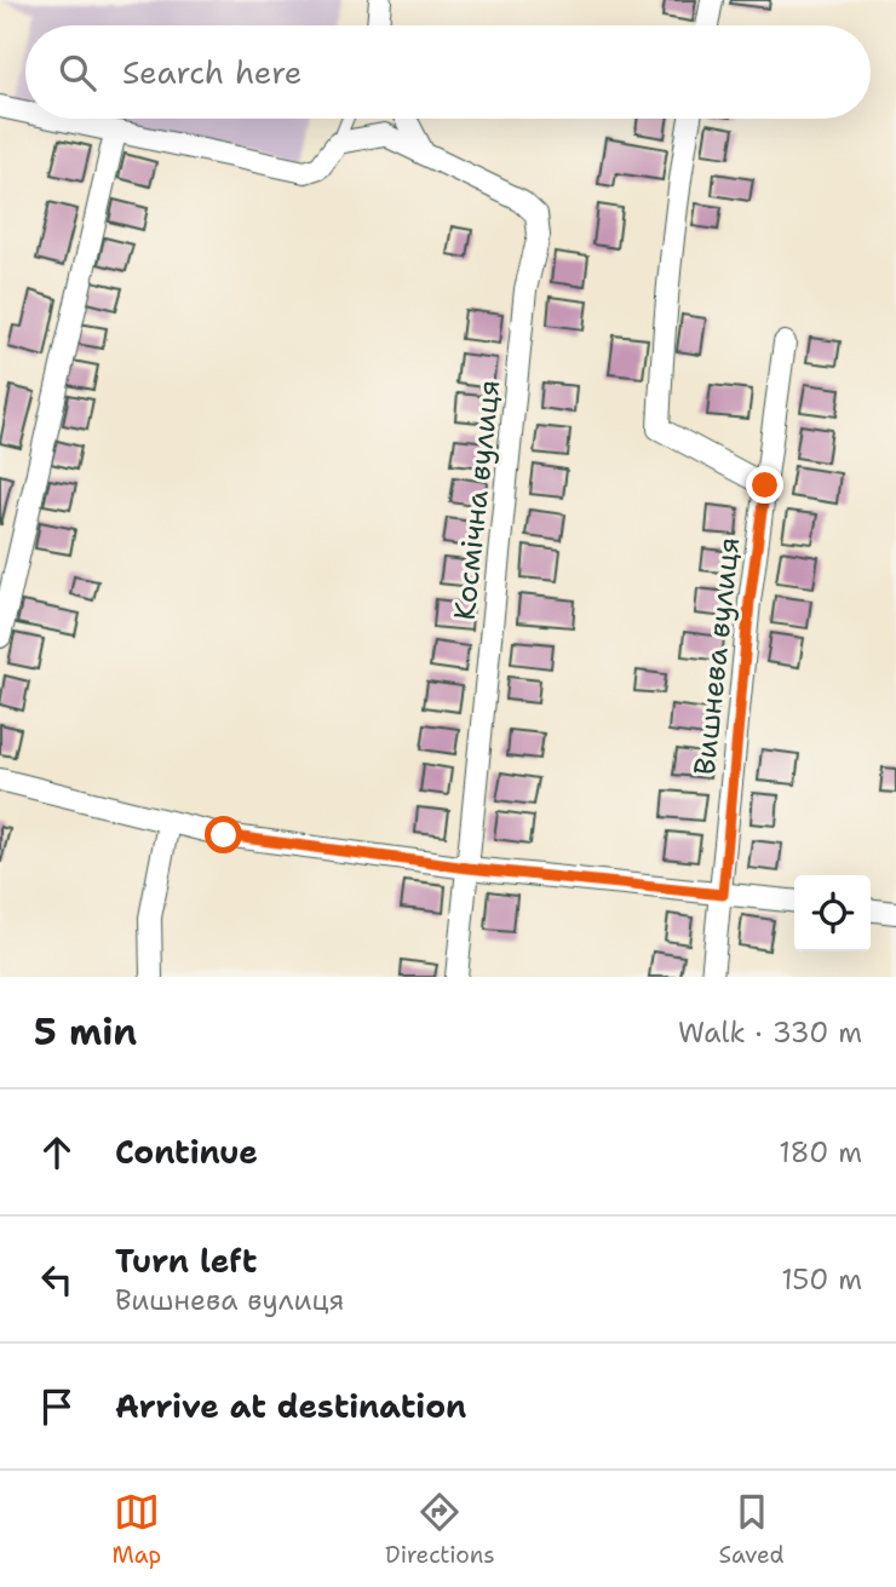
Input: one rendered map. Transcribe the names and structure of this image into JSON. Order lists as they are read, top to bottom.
{
  "streets": {
    "street": ["Космічна вулиця", "Вишнева вулиця"]
  },
  "page": {
    "search": "Search here",
    "heading": ["5 min", "Walk · 330 m"],
    "list": [
      ["Continue", "180 m"],
      ["Turn left", "Вишнева вулиця", "150 m"],
      "Arrive at destination"
    ],
    "nav": ["Map", "Directions", "Saved"]
  }
}
